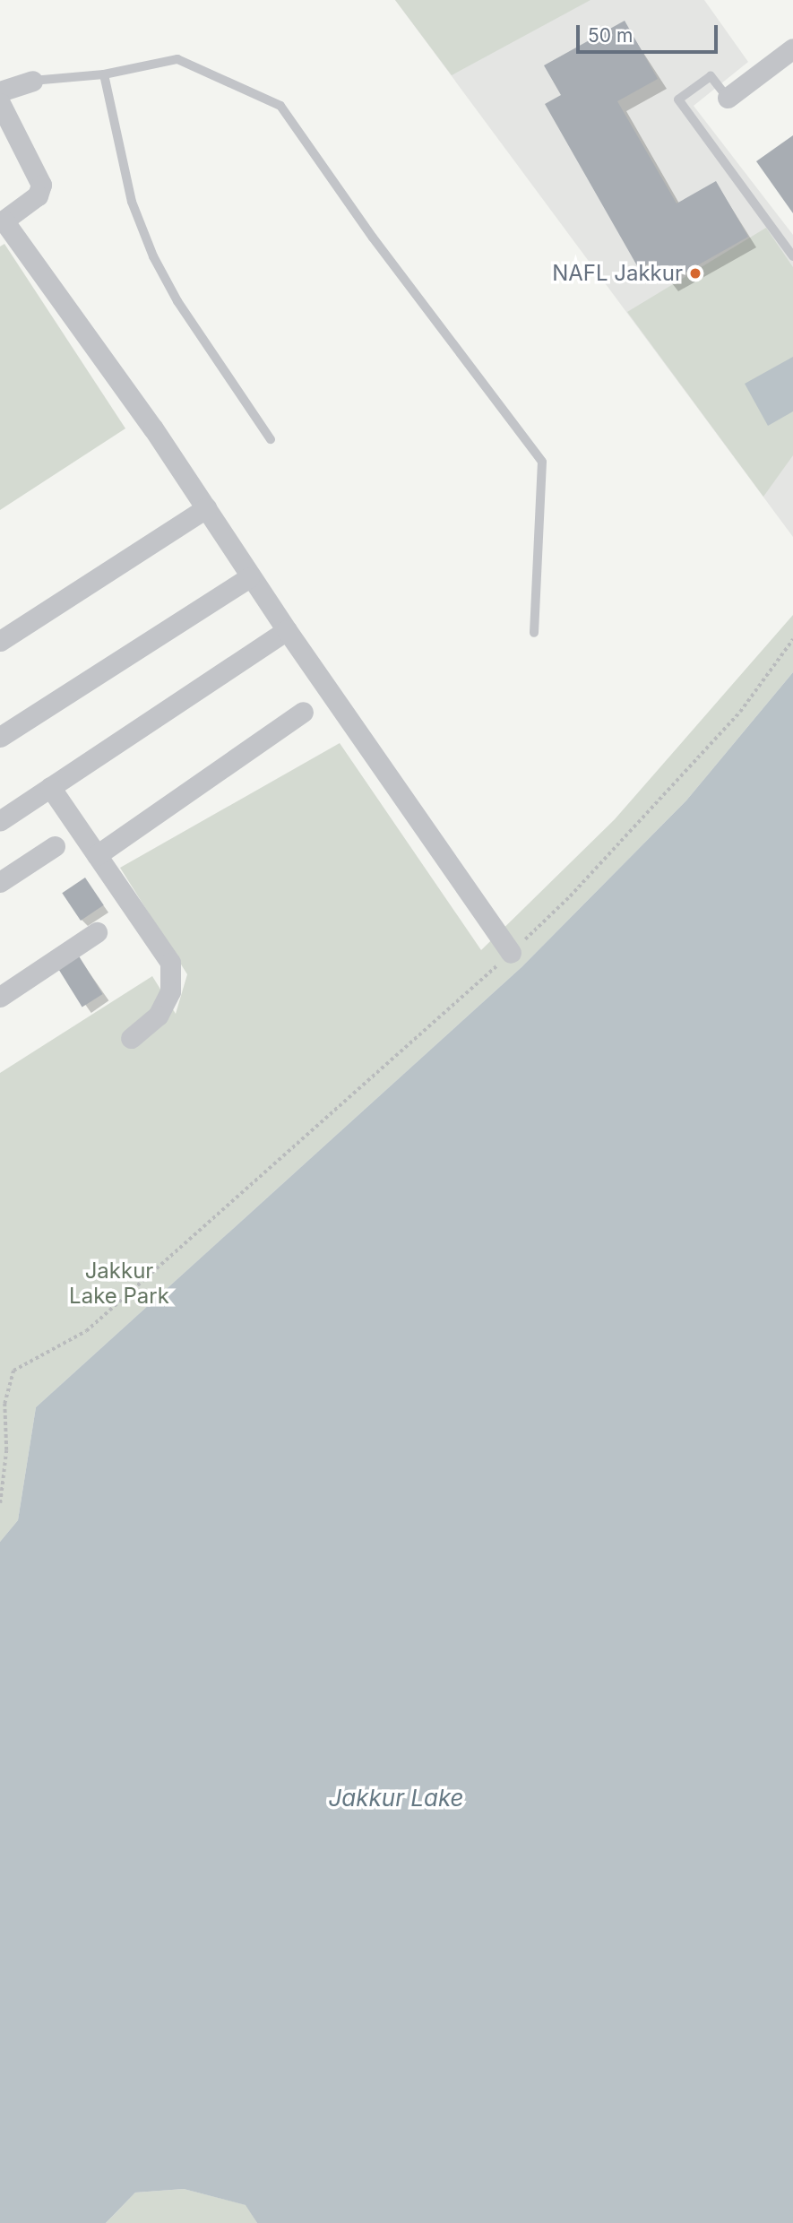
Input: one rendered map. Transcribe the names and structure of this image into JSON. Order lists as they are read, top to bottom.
{
  "water": ["Jakkur Lake"],
  "parks": ["Jakkur Lake Park"],
  "places": ["NAFL Jakkur"],
  "scale_bar": "50 m"
}
